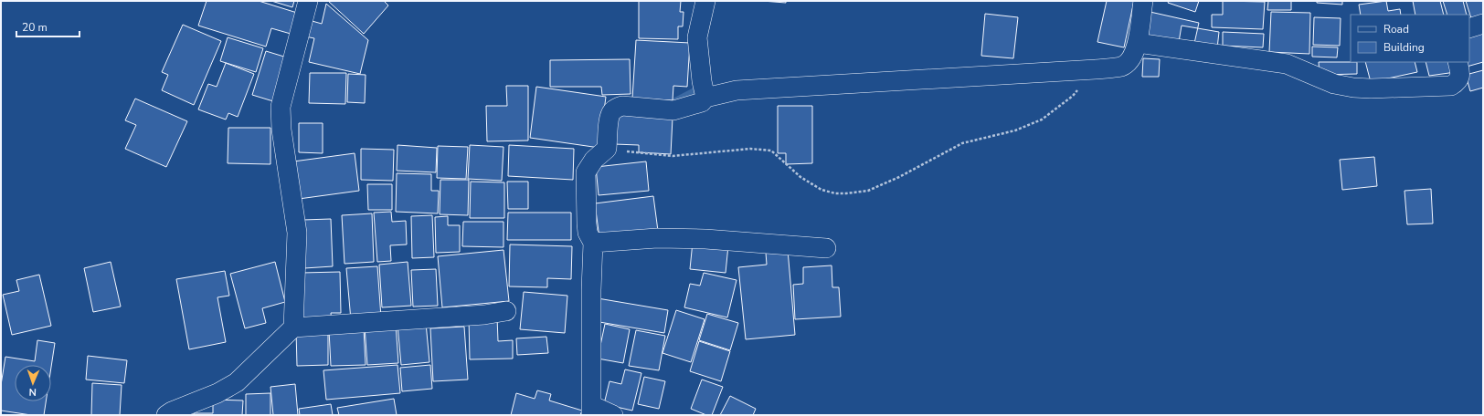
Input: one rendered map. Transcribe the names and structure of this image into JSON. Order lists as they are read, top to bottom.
{
  "legend": ["Road", "Building"],
  "scale_bar": "20 m",
  "north": "bottom"
}
